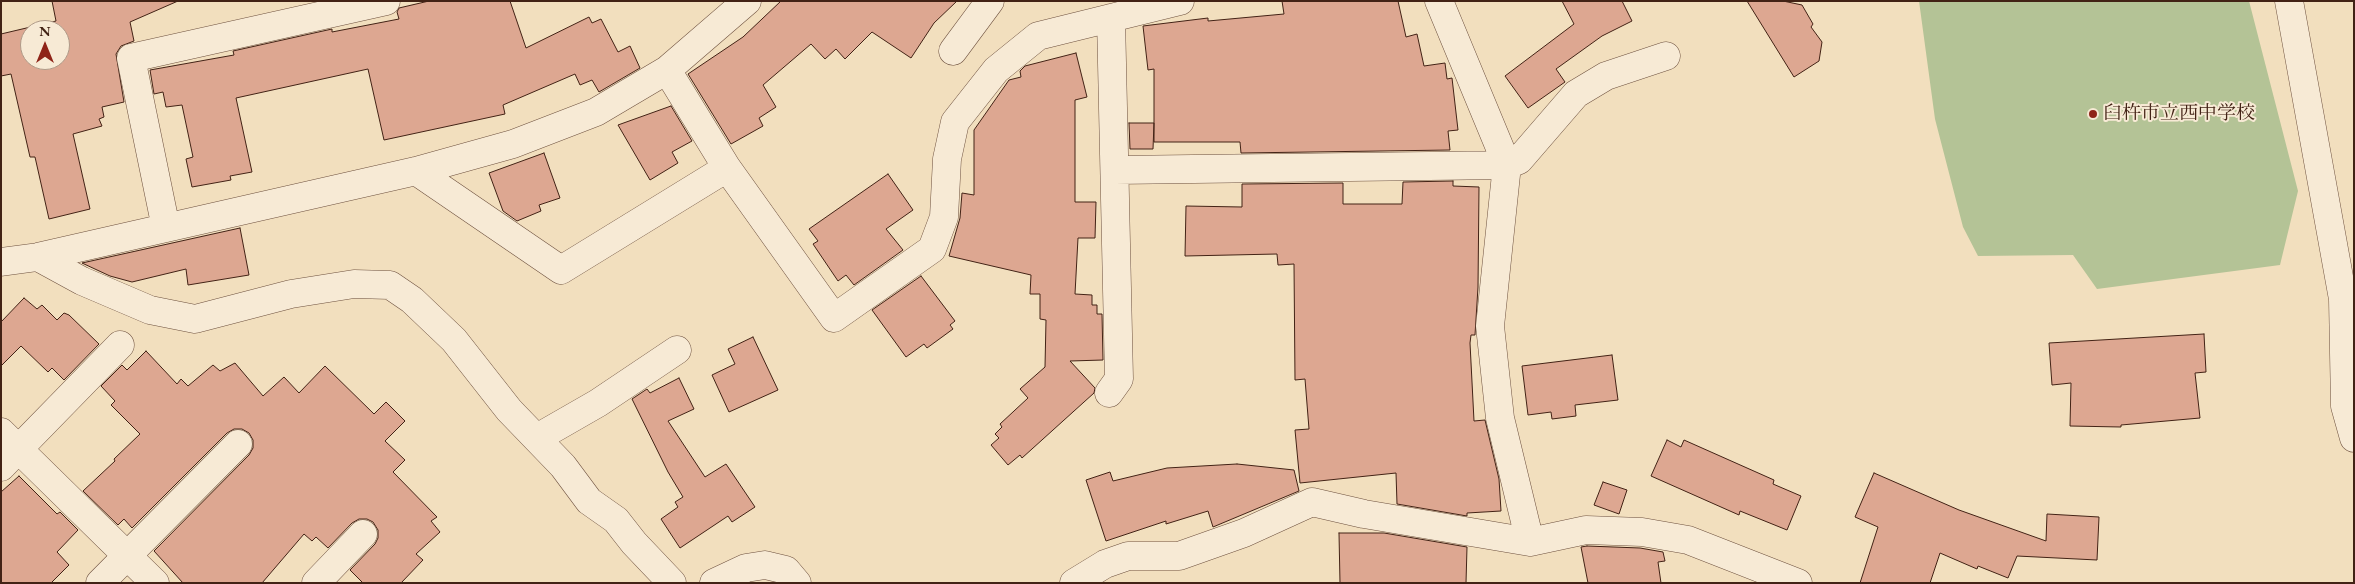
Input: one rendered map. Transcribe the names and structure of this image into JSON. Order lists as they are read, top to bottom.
{
  "places": ["臼杵市立西中学校"],
  "north": "top"
}
